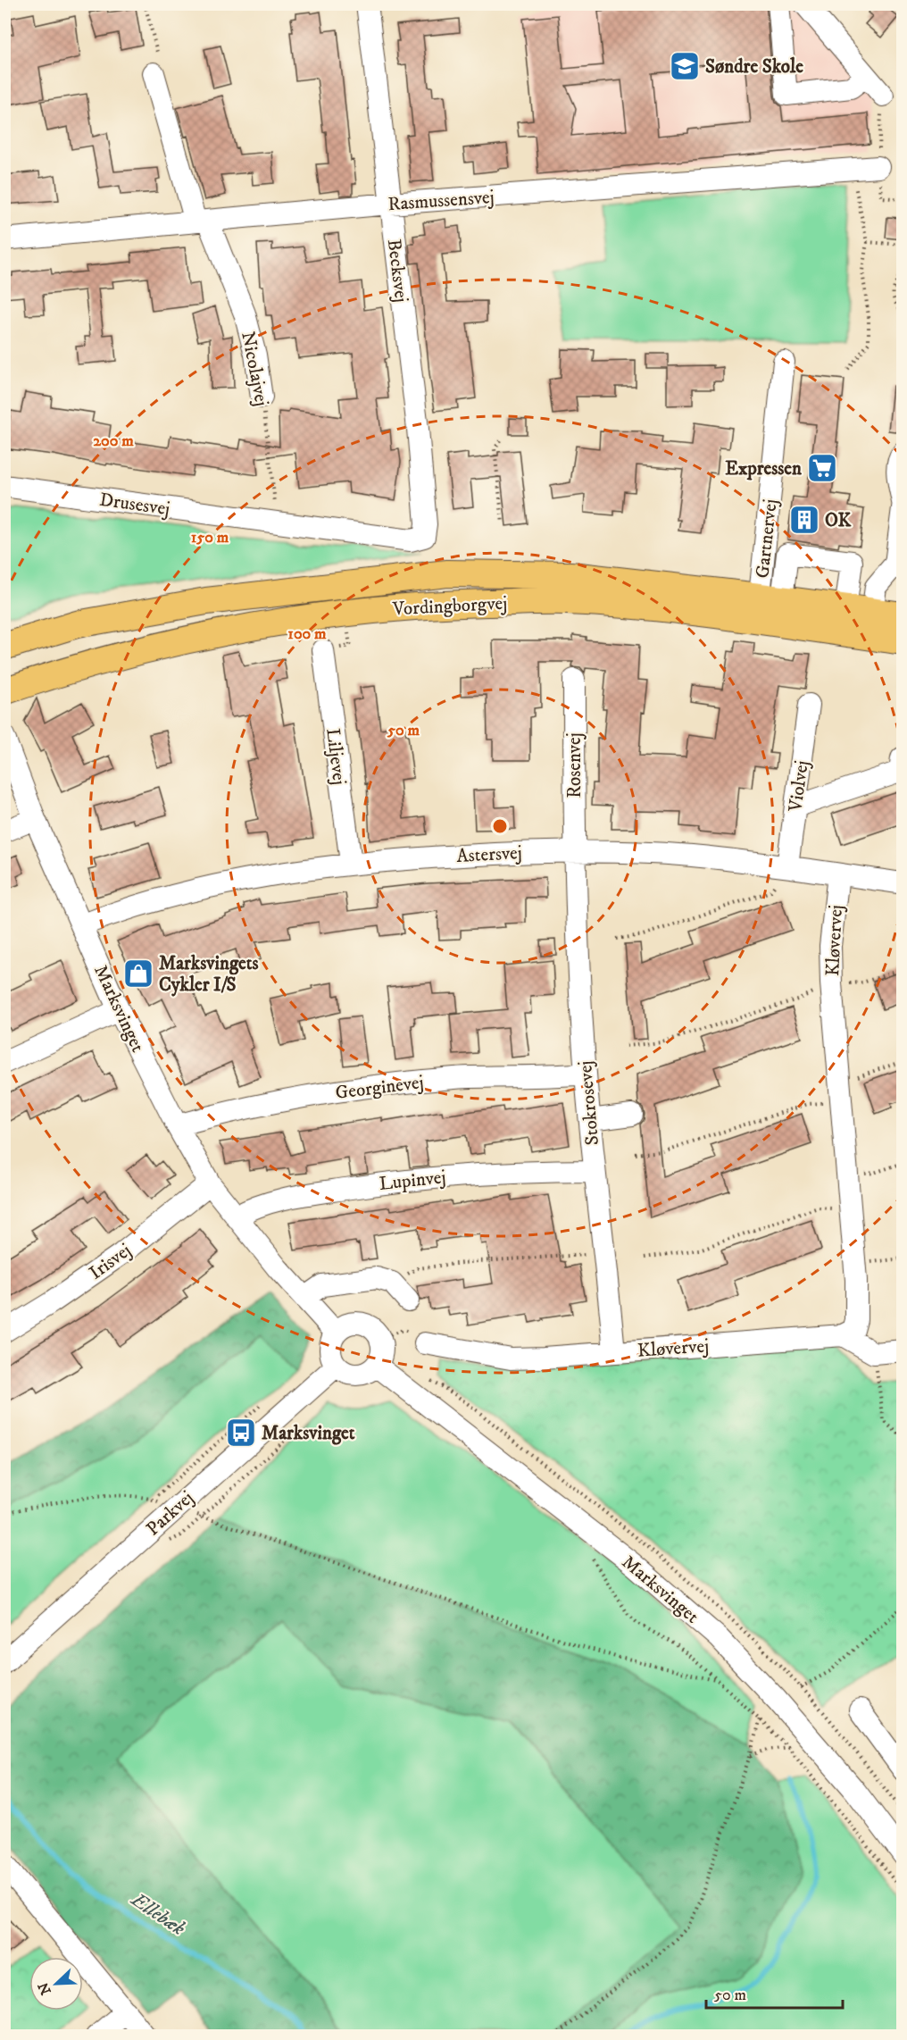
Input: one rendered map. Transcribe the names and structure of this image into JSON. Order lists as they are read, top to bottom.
{
  "streets": {
    "main road": ["Vordingborgvej"],
    "street": [
      "Rasmussensvej",
      "Becksvej",
      "Nicolajvej",
      "Drusesvej",
      "Gartnervej",
      "Liljevej",
      "Rosenvej",
      "Violvej",
      "Astersvej",
      "Kløvervej",
      "Marksvinget",
      "Georginevej",
      "Stokrosevej",
      "Lupinvej",
      "Irisvej",
      "Parkvej"
    ]
  },
  "crossings": [
    ["Rasmussensvej", "Becksvej"],
    ["Rasmussensvej", "Nicolajvej"],
    ["Becksvej", "Drusesvej"],
    ["Nicolajvej", "Drusesvej"],
    ["Gartnervej", "Vordingborgvej"],
    ["Liljevej", "Astersvej"],
    ["Rosenvej", "Astersvej"],
    ["Rosenvej", "Stokrosevej"],
    ["Violvej", "Astersvej"],
    ["Astersvej", "Kløvervej"],
    ["Astersvej", "Marksvinget"],
    ["Astersvej", "Stokrosevej"],
    ["Kløvervej", "Stokrosevej"],
    ["Marksvinget", "Georginevej"],
    ["Marksvinget", "Lupinvej"],
    ["Marksvinget", "Irisvej"],
    ["Marksvinget", "Parkvej"],
    ["Georginevej", "Stokrosevej"],
    ["Stokrosevej", "Lupinvej"]
  ],
  "water": ["Ellebæk"],
  "places": {
    "school or university": ["Søndre Skole"],
    "supermarket": ["Expressen"],
    "building": ["OK"],
    "shop": ["Marksvingets Cykler I/S"],
    "bus stop": ["Marksvinget"]
  },
  "scale_bar": "50 m",
  "north": "bottom left",
  "rings": [
    "200 m",
    "150 m",
    "100 m",
    "50 m"
  ]
}
